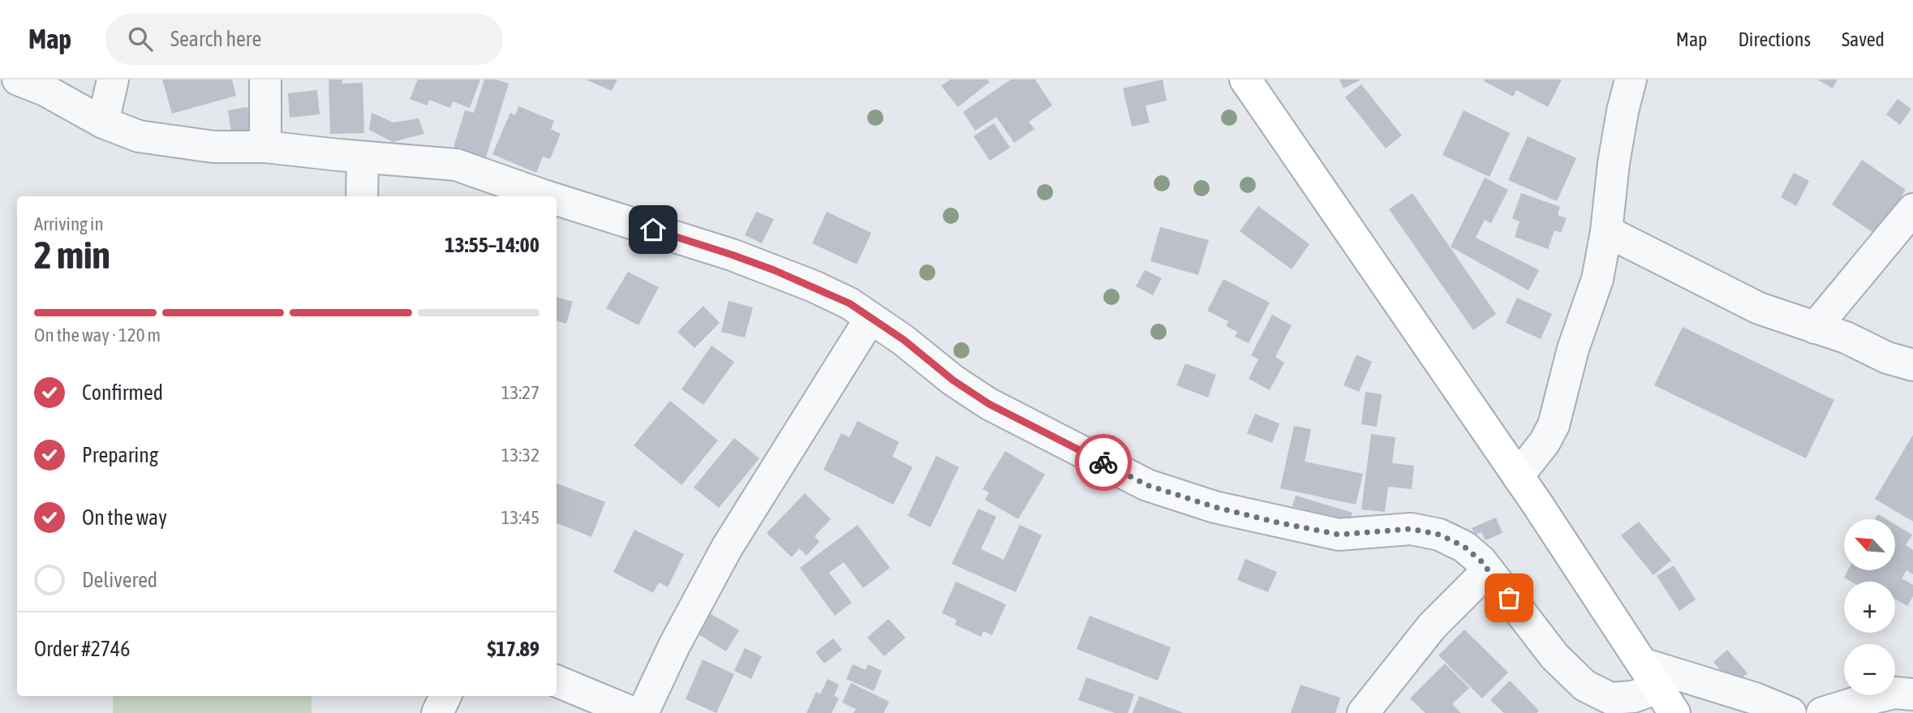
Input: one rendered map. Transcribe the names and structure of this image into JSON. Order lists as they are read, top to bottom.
{
  "north": "top left",
  "page": {
    "header": "Map",
    "search": "Search here",
    "nav": ["Map", "Directions", "Saved"],
    "heading": ["2 min", "Arriving in", "13:55–14:00"],
    "panel": ["Order #2746", "$17.89"],
    "bar": "On the way · 120 m",
    "list": [
      ["Confirmed", "13:27"],
      ["Preparing", "13:32"],
      ["On the way", "13:45"],
      "Delivered"
    ],
    "map_buttons": ["+", "−"]
  }
}
